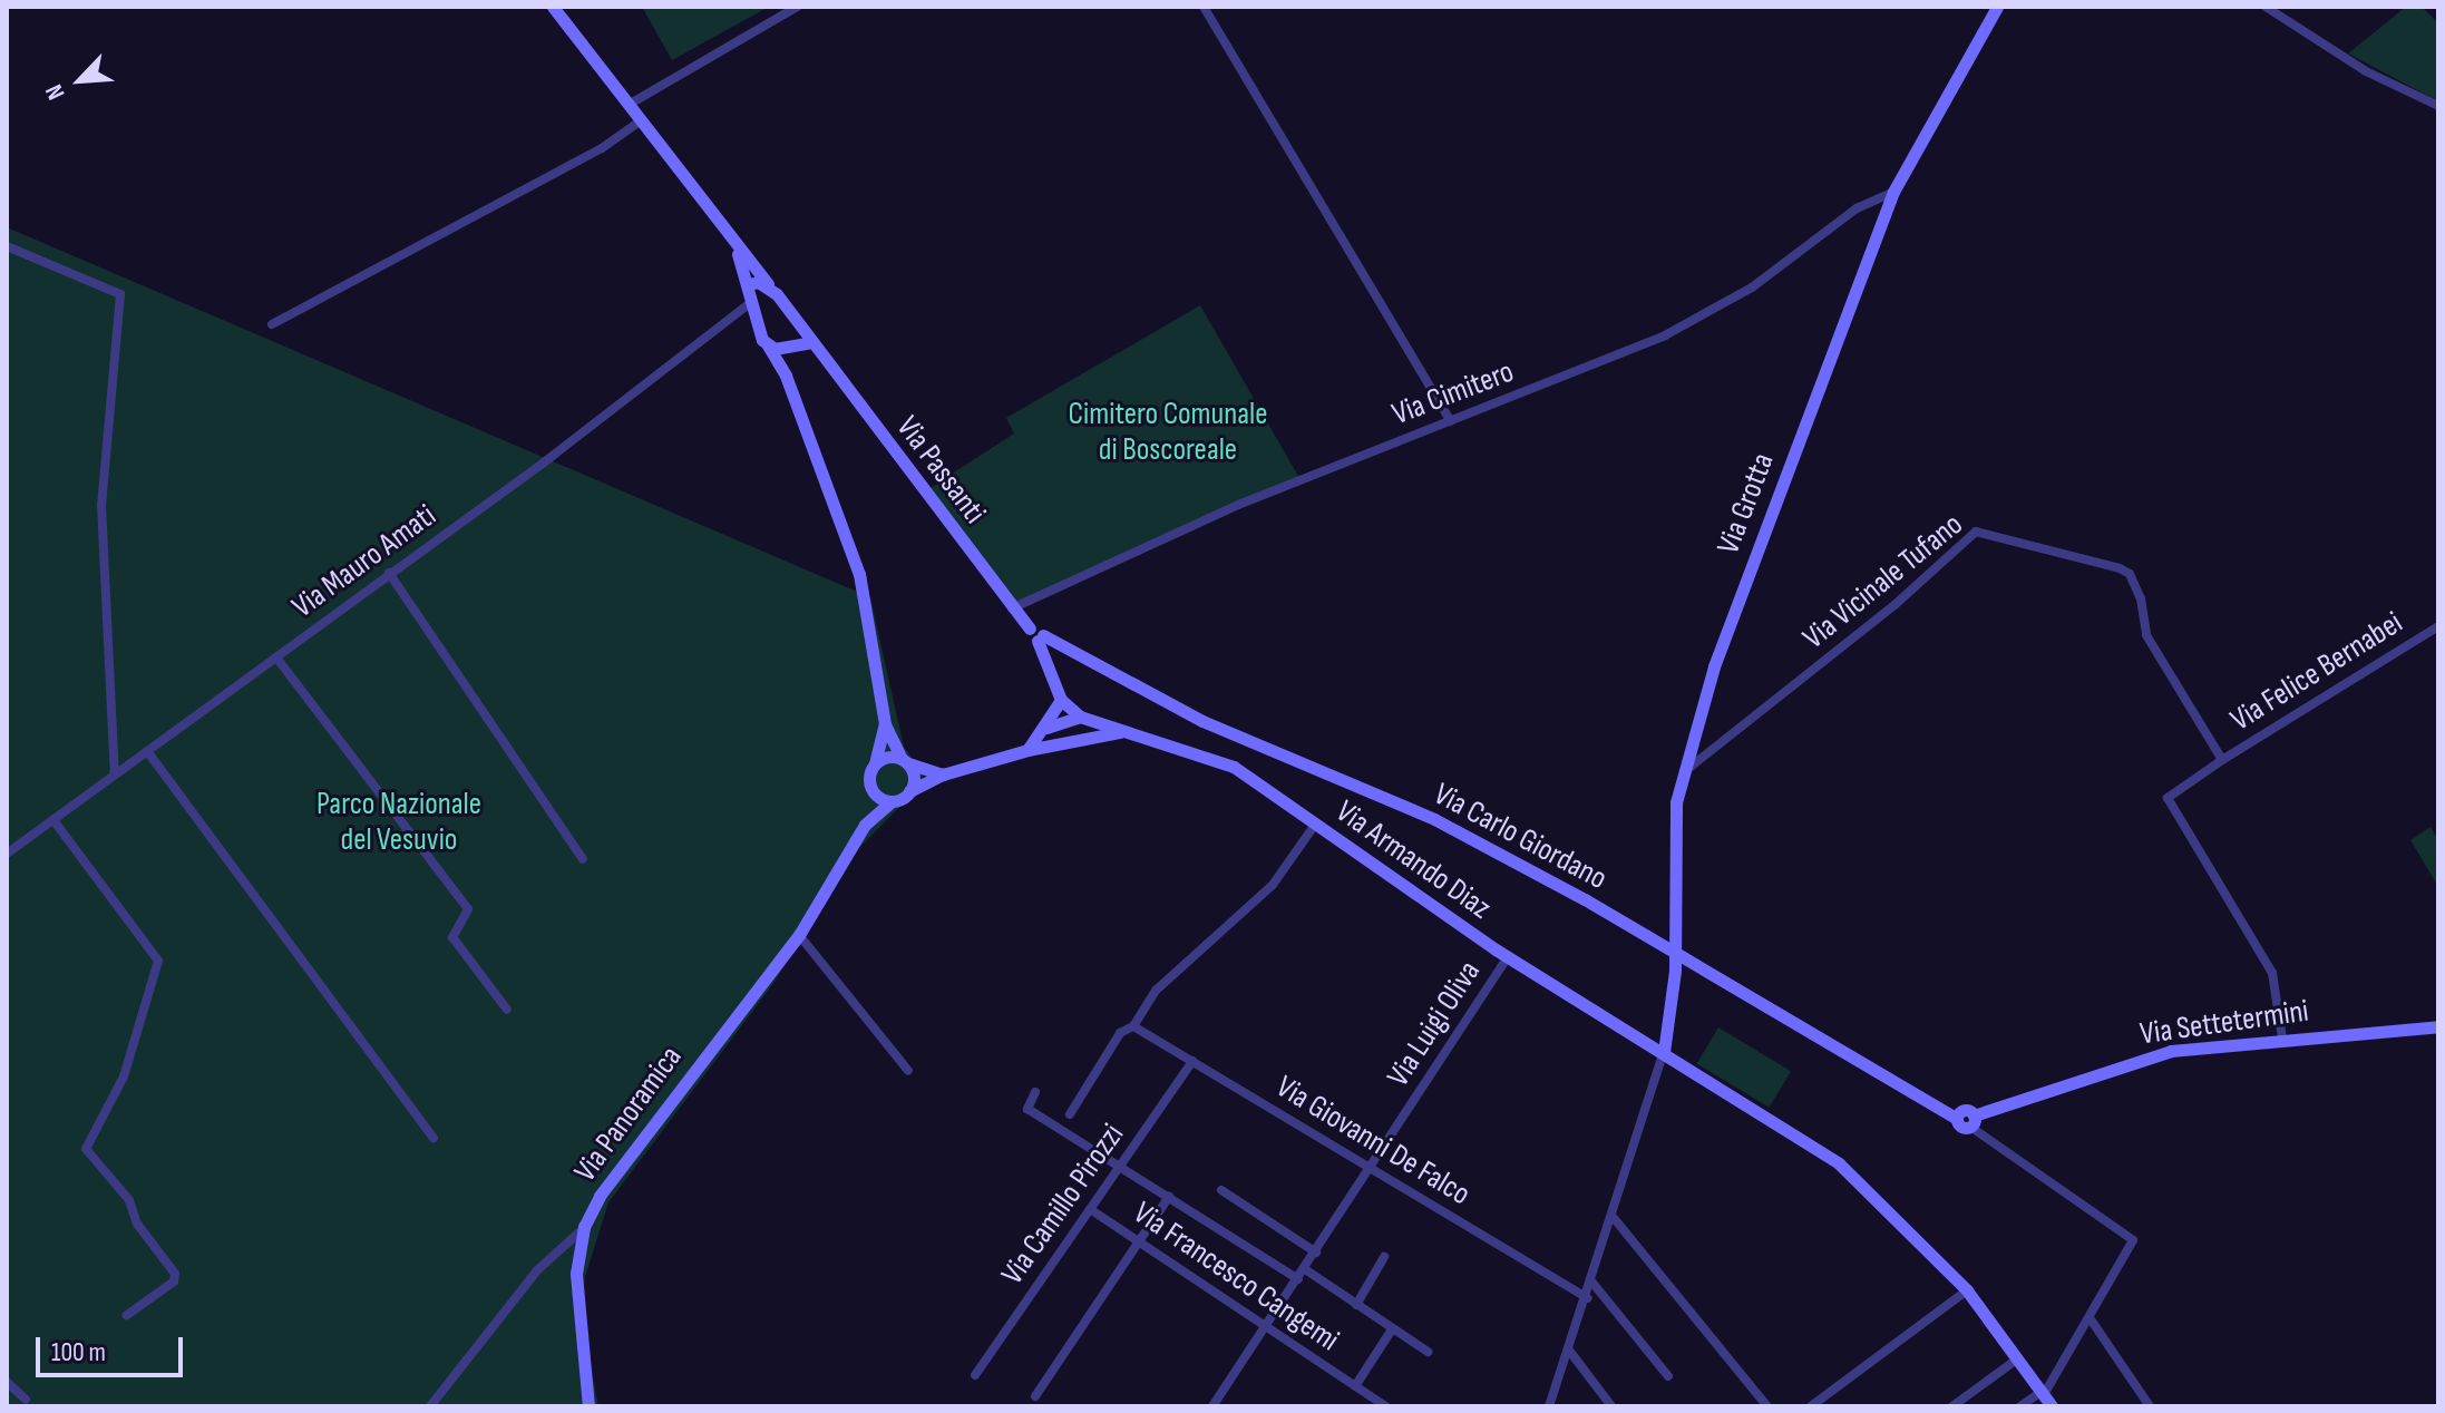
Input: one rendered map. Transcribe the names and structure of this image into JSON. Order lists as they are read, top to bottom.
{
  "streets": {
    "street": [
      "Via Cimitero",
      "Via Passanti",
      "Via Grotta",
      "Via Mauro Amati",
      "Via Vicinale Tufano",
      "Via Felice Bernabei",
      "Via Carlo Giordano",
      "Via Armando Diaz",
      "Via Settetermini",
      "Via Luigi Oliva",
      "Via Panoramica",
      "Via Giovanni De Falco",
      "Via Camillo Pirozzi",
      "Via Francesco Cangemi"
    ]
  },
  "crossings": [
    ["Via Cimitero", "Via Passanti"],
    ["Via Cimitero", "Via Grotta"],
    ["Via Passanti", "Via Mauro Amati"],
    ["Via Passanti", "Via Carlo Giordano"],
    ["Via Passanti", "Via Armando Diaz"],
    ["Via Passanti", "Via Panoramica"],
    ["Via Grotta", "Via Vicinale Tufano"],
    ["Via Grotta", "Via Carlo Giordano"],
    ["Via Grotta", "Via Armando Diaz"],
    ["Via Vicinale Tufano", "Via Felice Bernabei"],
    ["Via Carlo Giordano", "Via Settetermini"],
    ["Via Armando Diaz", "Via Luigi Oliva"],
    ["Via Armando Diaz", "Via Panoramica"],
    ["Via Luigi Oliva", "Via Giovanni De Falco"],
    ["Via Luigi Oliva", "Via Francesco Cangemi"],
    ["Via Giovanni De Falco", "Via Camillo Pirozzi"],
    ["Via Camillo Pirozzi", "Via Francesco Cangemi"]
  ],
  "parks": ["Cimitero Comunale di Boscoreale", "Parco Nazionale del Vesuvio"],
  "scale_bar": "100 m",
  "north": "bottom left"
}
